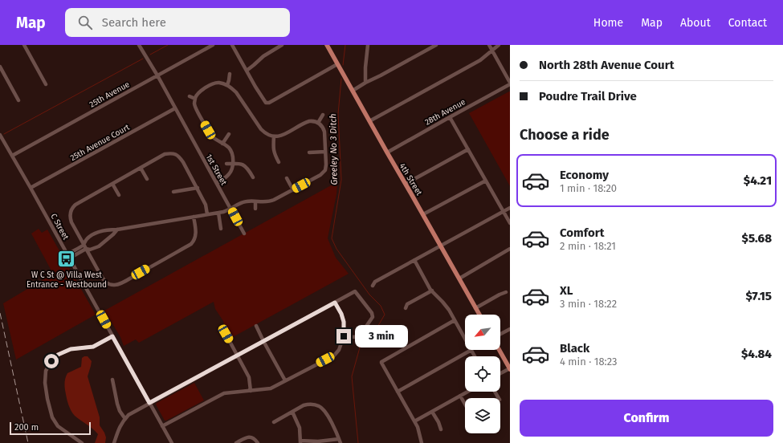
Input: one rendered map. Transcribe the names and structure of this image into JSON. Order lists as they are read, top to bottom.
{
  "streets": {
    "main road": ["4th Street"],
    "street": [
      "25th Avenue",
      "28th Avenue",
      "25th Avenue Court",
      "1st Street",
      "C Street"
    ]
  },
  "crossings": [
    ["25th Avenue", "1st Street"],
    ["25th Avenue", "C Street"],
    ["28th Avenue", "4th Street"],
    ["25th Avenue Court", "1st Street"],
    ["25th Avenue Court", "C Street"]
  ],
  "water": ["Greeley No 3 Ditch"],
  "places": {
    "bus stop": ["W C St @ Villa West Entrance - Westbound"]
  },
  "scale_bar": "200 m",
  "north": "bottom left",
  "page": {
    "header": "Map",
    "search": "Search here",
    "nav": [
      "Home",
      "Map",
      "About",
      "Contact"
    ],
    "banner": ["North 28th Avenue Court", "Poudre Trail Drive"],
    "heading": "Choose a ride",
    "list": [
      {
        "name": "Economy",
        "note": "1 min · 18:20",
        "value": "$4.21"
      },
      {
        "name": "Comfort",
        "note": "2 min · 18:21",
        "value": "$5.68"
      },
      {
        "name": "XL",
        "note": "3 min · 18:22",
        "value": "$7.15"
      },
      {
        "name": "Black",
        "note": "4 min · 18:23",
        "value": "$4.84"
      }
    ],
    "bubble": "3 min",
    "buttons": "Confirm",
    "scale": "200 m"
  }
}
